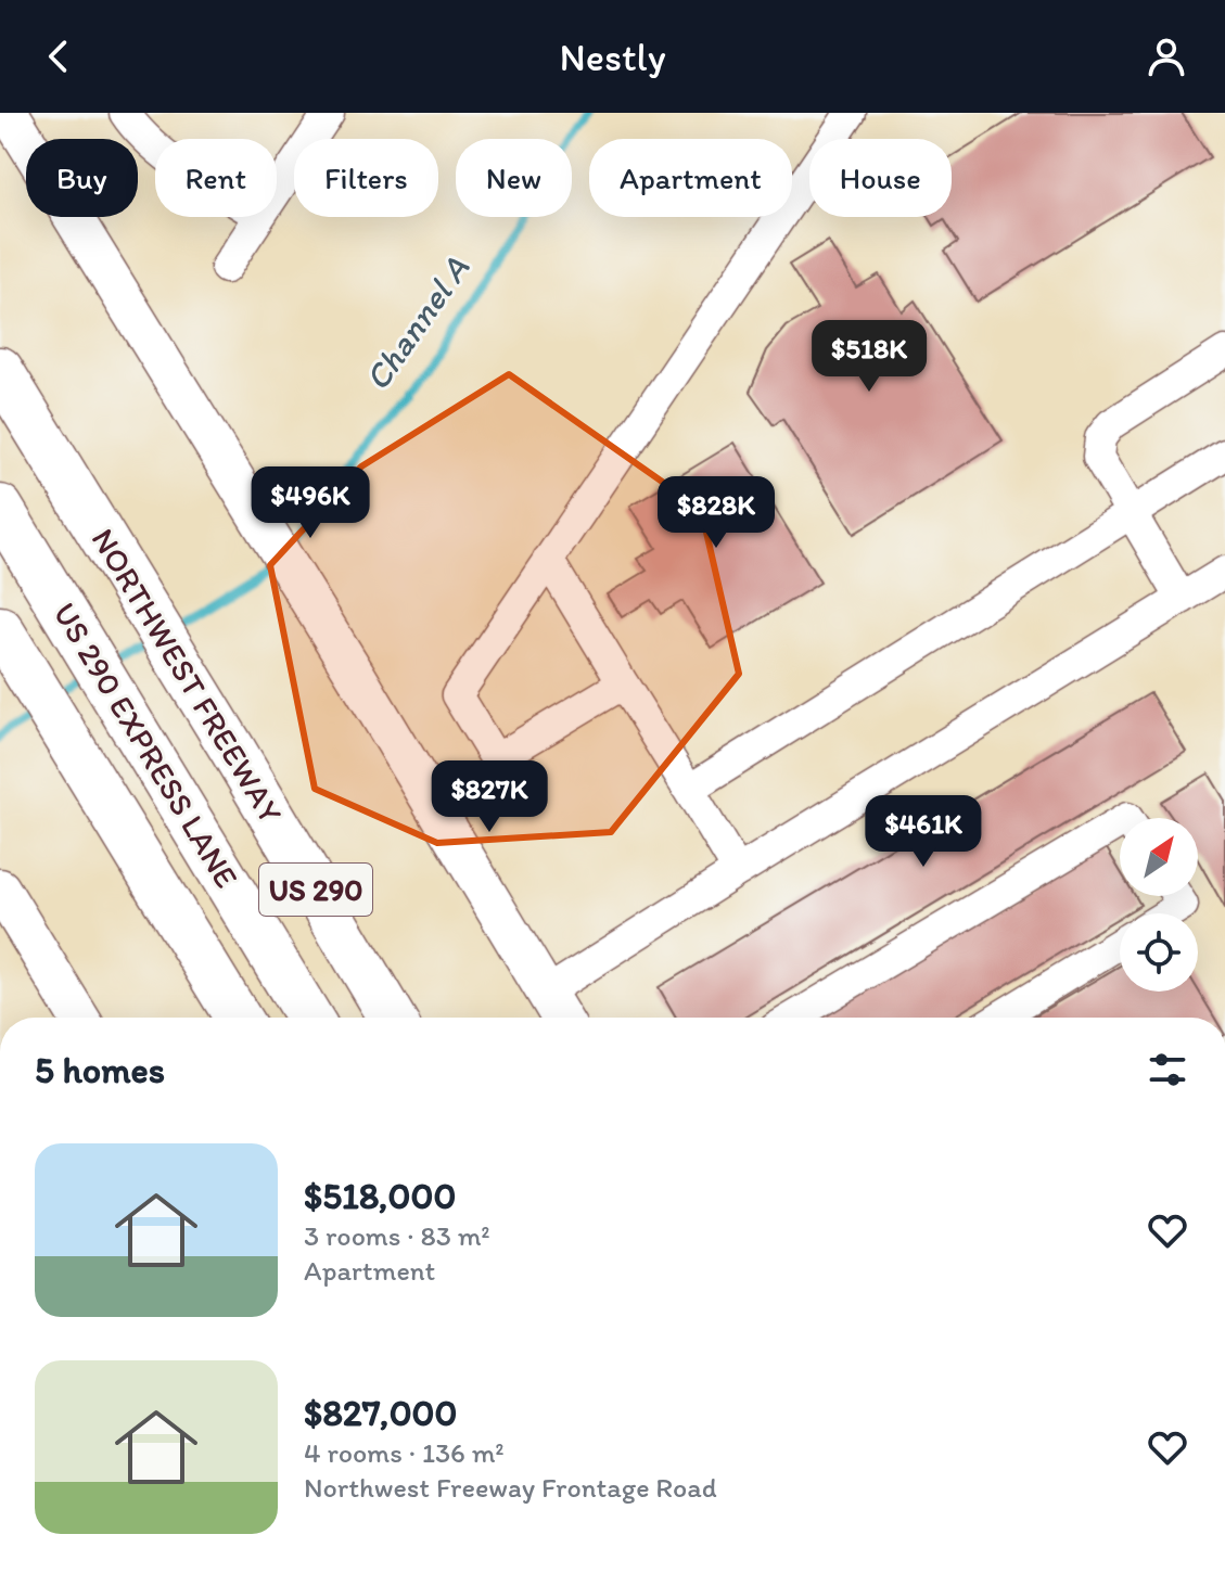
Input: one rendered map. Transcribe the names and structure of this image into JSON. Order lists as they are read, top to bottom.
{
  "streets": {
    "highway": ["NORTHWEST FREEWAY", "US 290 EXPRESS LANE", "US 290"]
  },
  "water": ["Channel A"],
  "north": "top right",
  "page": {
    "header": "Nestly",
    "chip": [
      "Buy",
      "Rent",
      "Filters",
      "New",
      "Apartment",
      "House"
    ],
    "price": [
      "$518K",
      "$496K",
      "$828K",
      "$827K",
      "$461K"
    ],
    "heading": "5 homes",
    "list": [
      {
        "name": "$518,000",
        "note": "3 rooms · 83 m² · Apartment"
      },
      {
        "name": "$827,000",
        "note": "4 rooms · 136 m² · Northwest Freeway Frontage Road"
      }
    ]
  }
}
